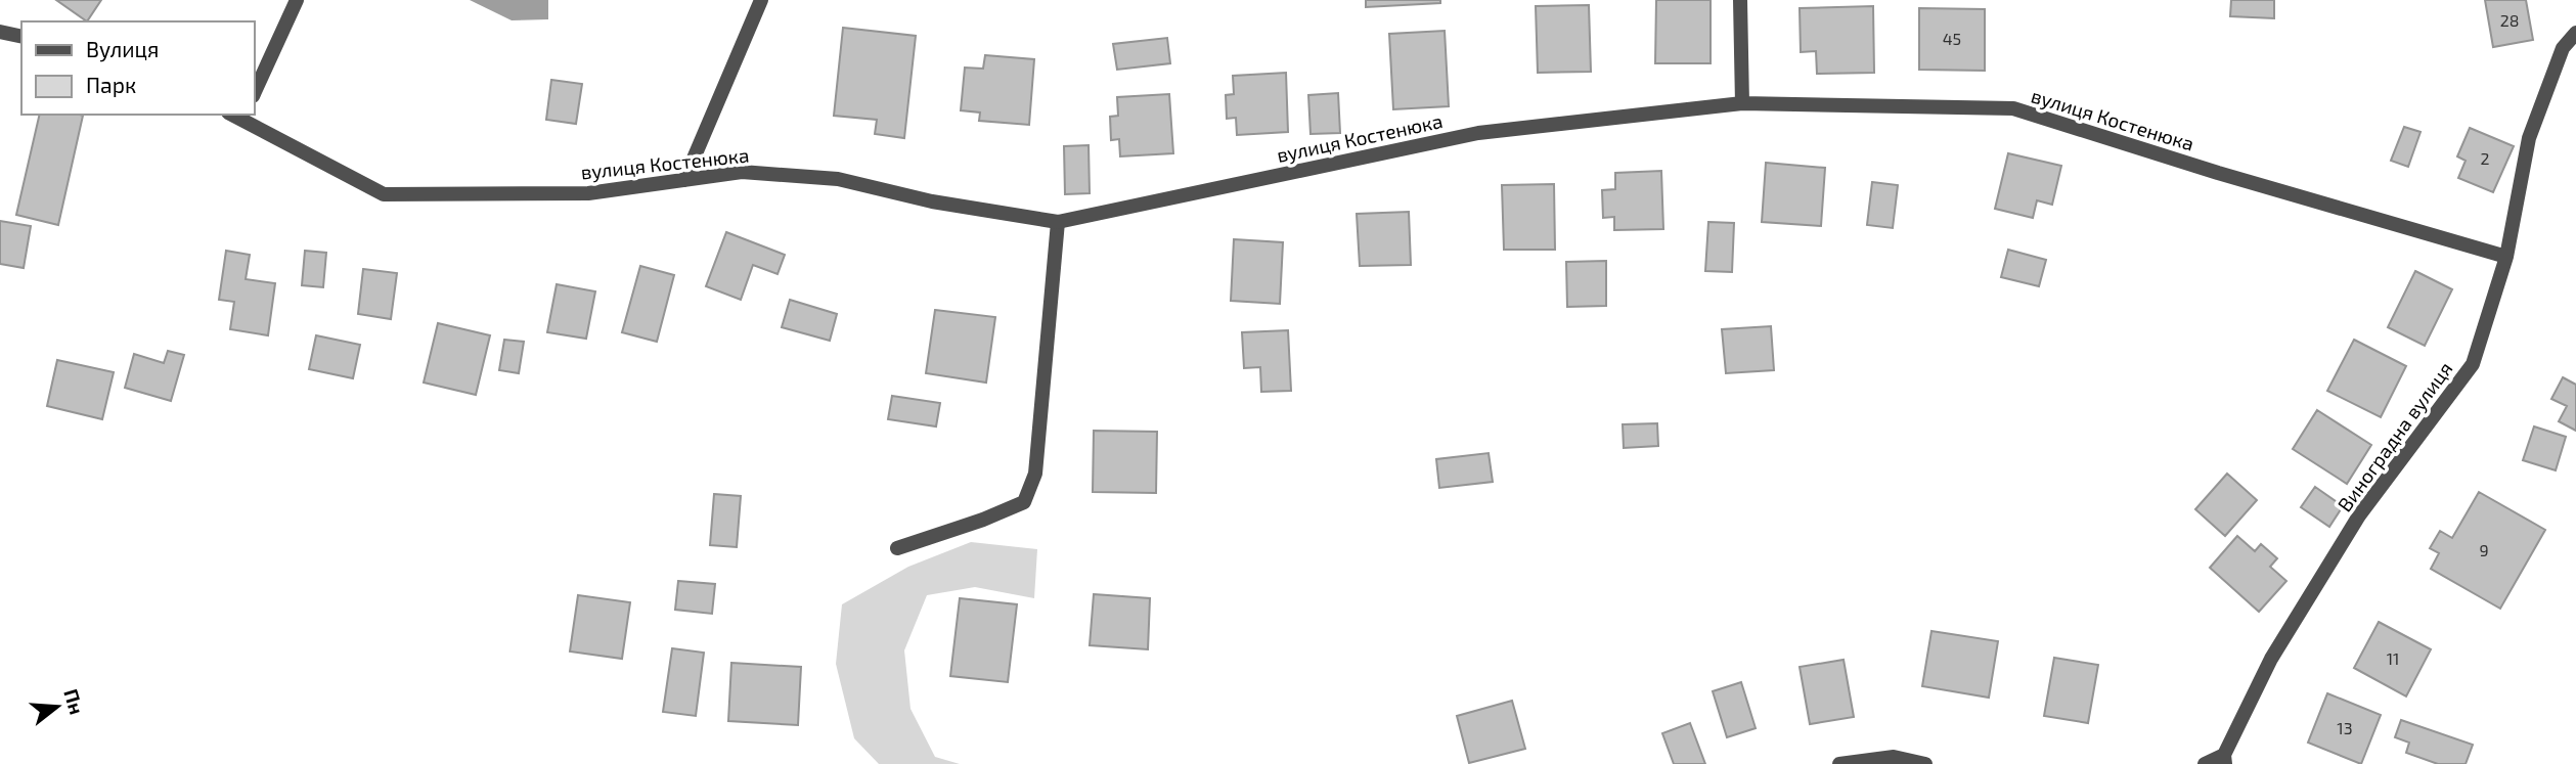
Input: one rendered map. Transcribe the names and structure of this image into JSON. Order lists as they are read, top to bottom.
{
  "streets": {
    "street": ["вулиця Костенюка", "Виноградна вулиця"]
  },
  "crossings": [
    ["вулиця Костенюка", "Виноградна вулиця"]
  ],
  "house_numbers": [
    "28",
    "45",
    "2",
    "9",
    "11",
    "13"
  ],
  "legend": ["Вулиця", "Парк"],
  "north": "right"
}
